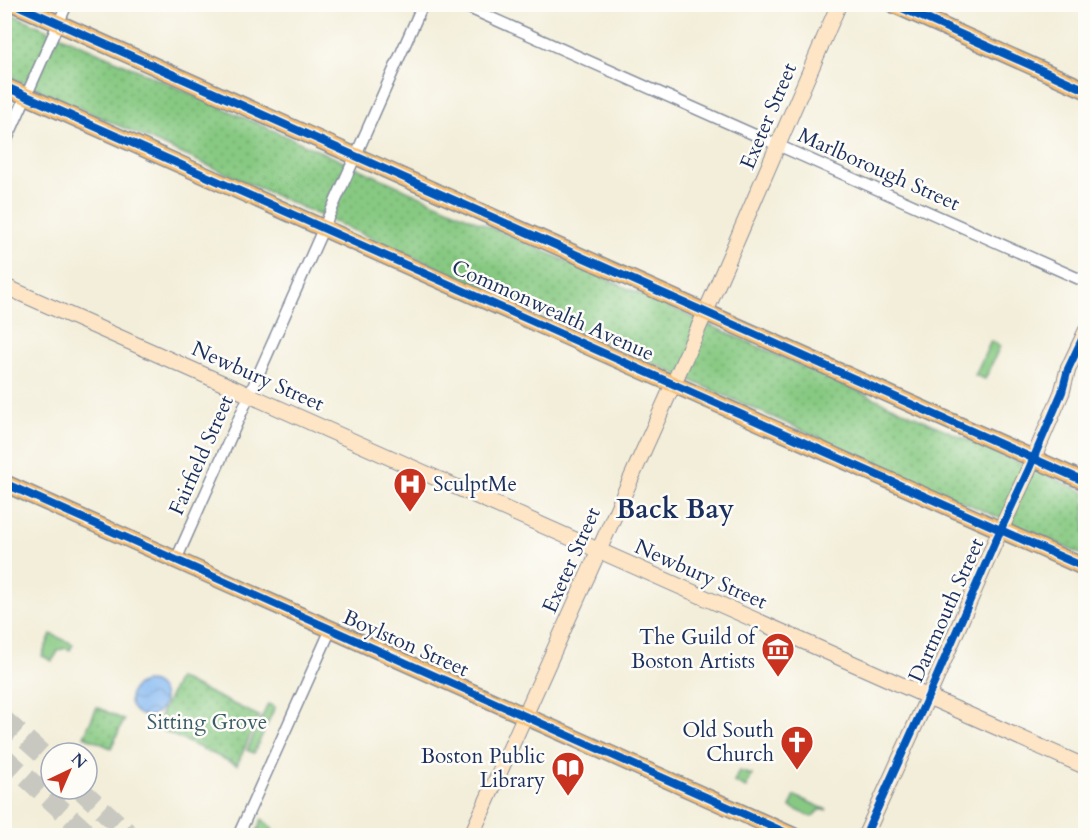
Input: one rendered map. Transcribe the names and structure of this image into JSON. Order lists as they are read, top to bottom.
{
  "streets": {
    "main road": [
      "Exeter Street",
      "Commonwealth Avenue",
      "Newbury Street",
      "Dartmouth Street",
      "Boylston Street"
    ],
    "street": ["Marlborough Street", "Fairfield Street"]
  },
  "crossings": [
    ["Exeter Street", "Marlborough Street"],
    ["Exeter Street", "Commonwealth Avenue"],
    ["Exeter Street", "Newbury Street"],
    ["Exeter Street", "Boylston Street"],
    ["Commonwealth Avenue", "Fairfield Street"],
    ["Commonwealth Avenue", "Dartmouth Street"],
    ["Newbury Street", "Fairfield Street"],
    ["Newbury Street", "Dartmouth Street"],
    ["Fairfield Street", "Boylston Street"]
  ],
  "districts": ["Back Bay"],
  "parks": ["Sitting Grove"],
  "places": {
    "hospital": ["SculptMe"],
    "museum": ["The Guild of Boston Artists"],
    "church": ["Old South Church"],
    "library": ["Boston Public Library"]
  },
  "north": "top right"
}
